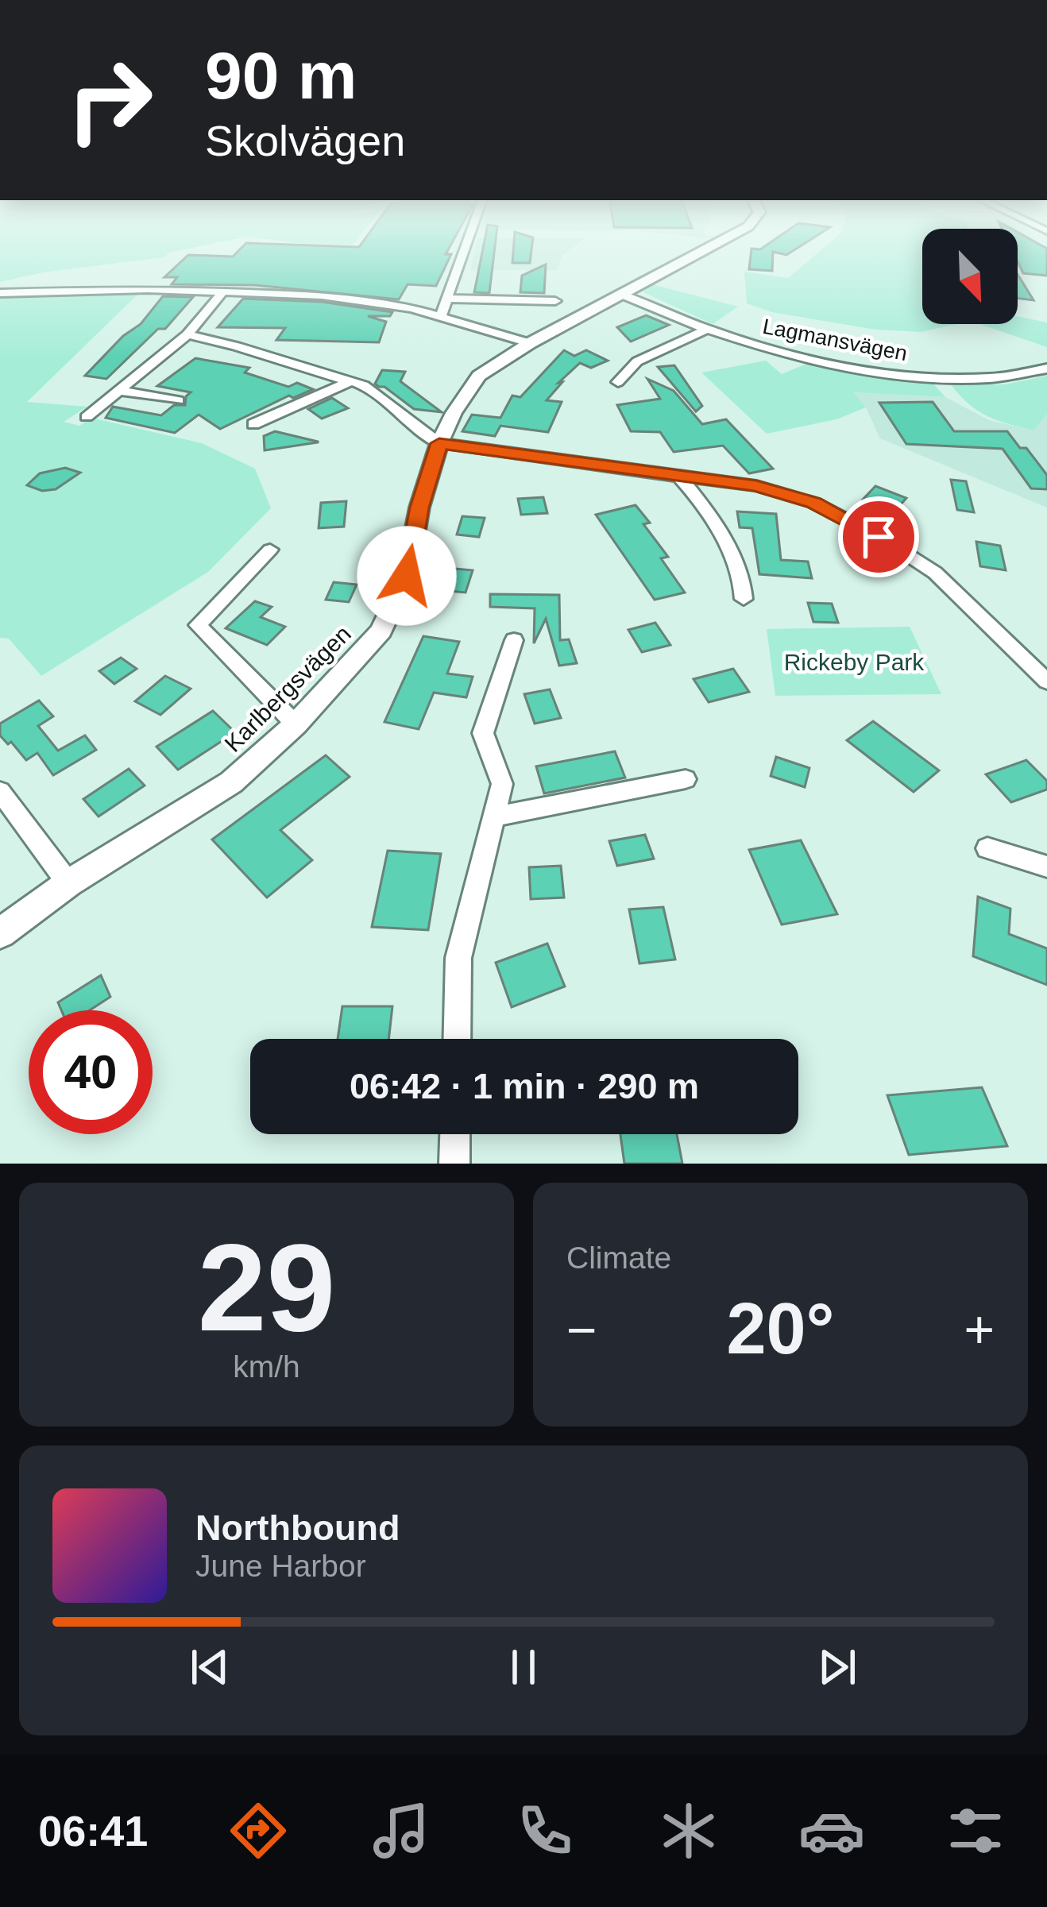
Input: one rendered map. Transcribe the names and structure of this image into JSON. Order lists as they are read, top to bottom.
{
  "streets": {
    "street": ["Lagmansvägen", "Karlbergsvägen"]
  },
  "crossings": [
    ["Lagmansvägen", "Karlbergsvägen"]
  ],
  "parks": ["Rickeby Park"],
  "north": "bottom right",
  "page": {
    "turn": ["90 m", "Skolvägen"],
    "limit": "40",
    "trip": "06:42 · 1 min · 290 m",
    "tile": [
      ["29", "km/h"],
      "Climate"
    ],
    "heat": ["−", "20°", "+"],
    "song": ["Northbound", "June Harbor"],
    "tabs": "06:41"
  }
}
